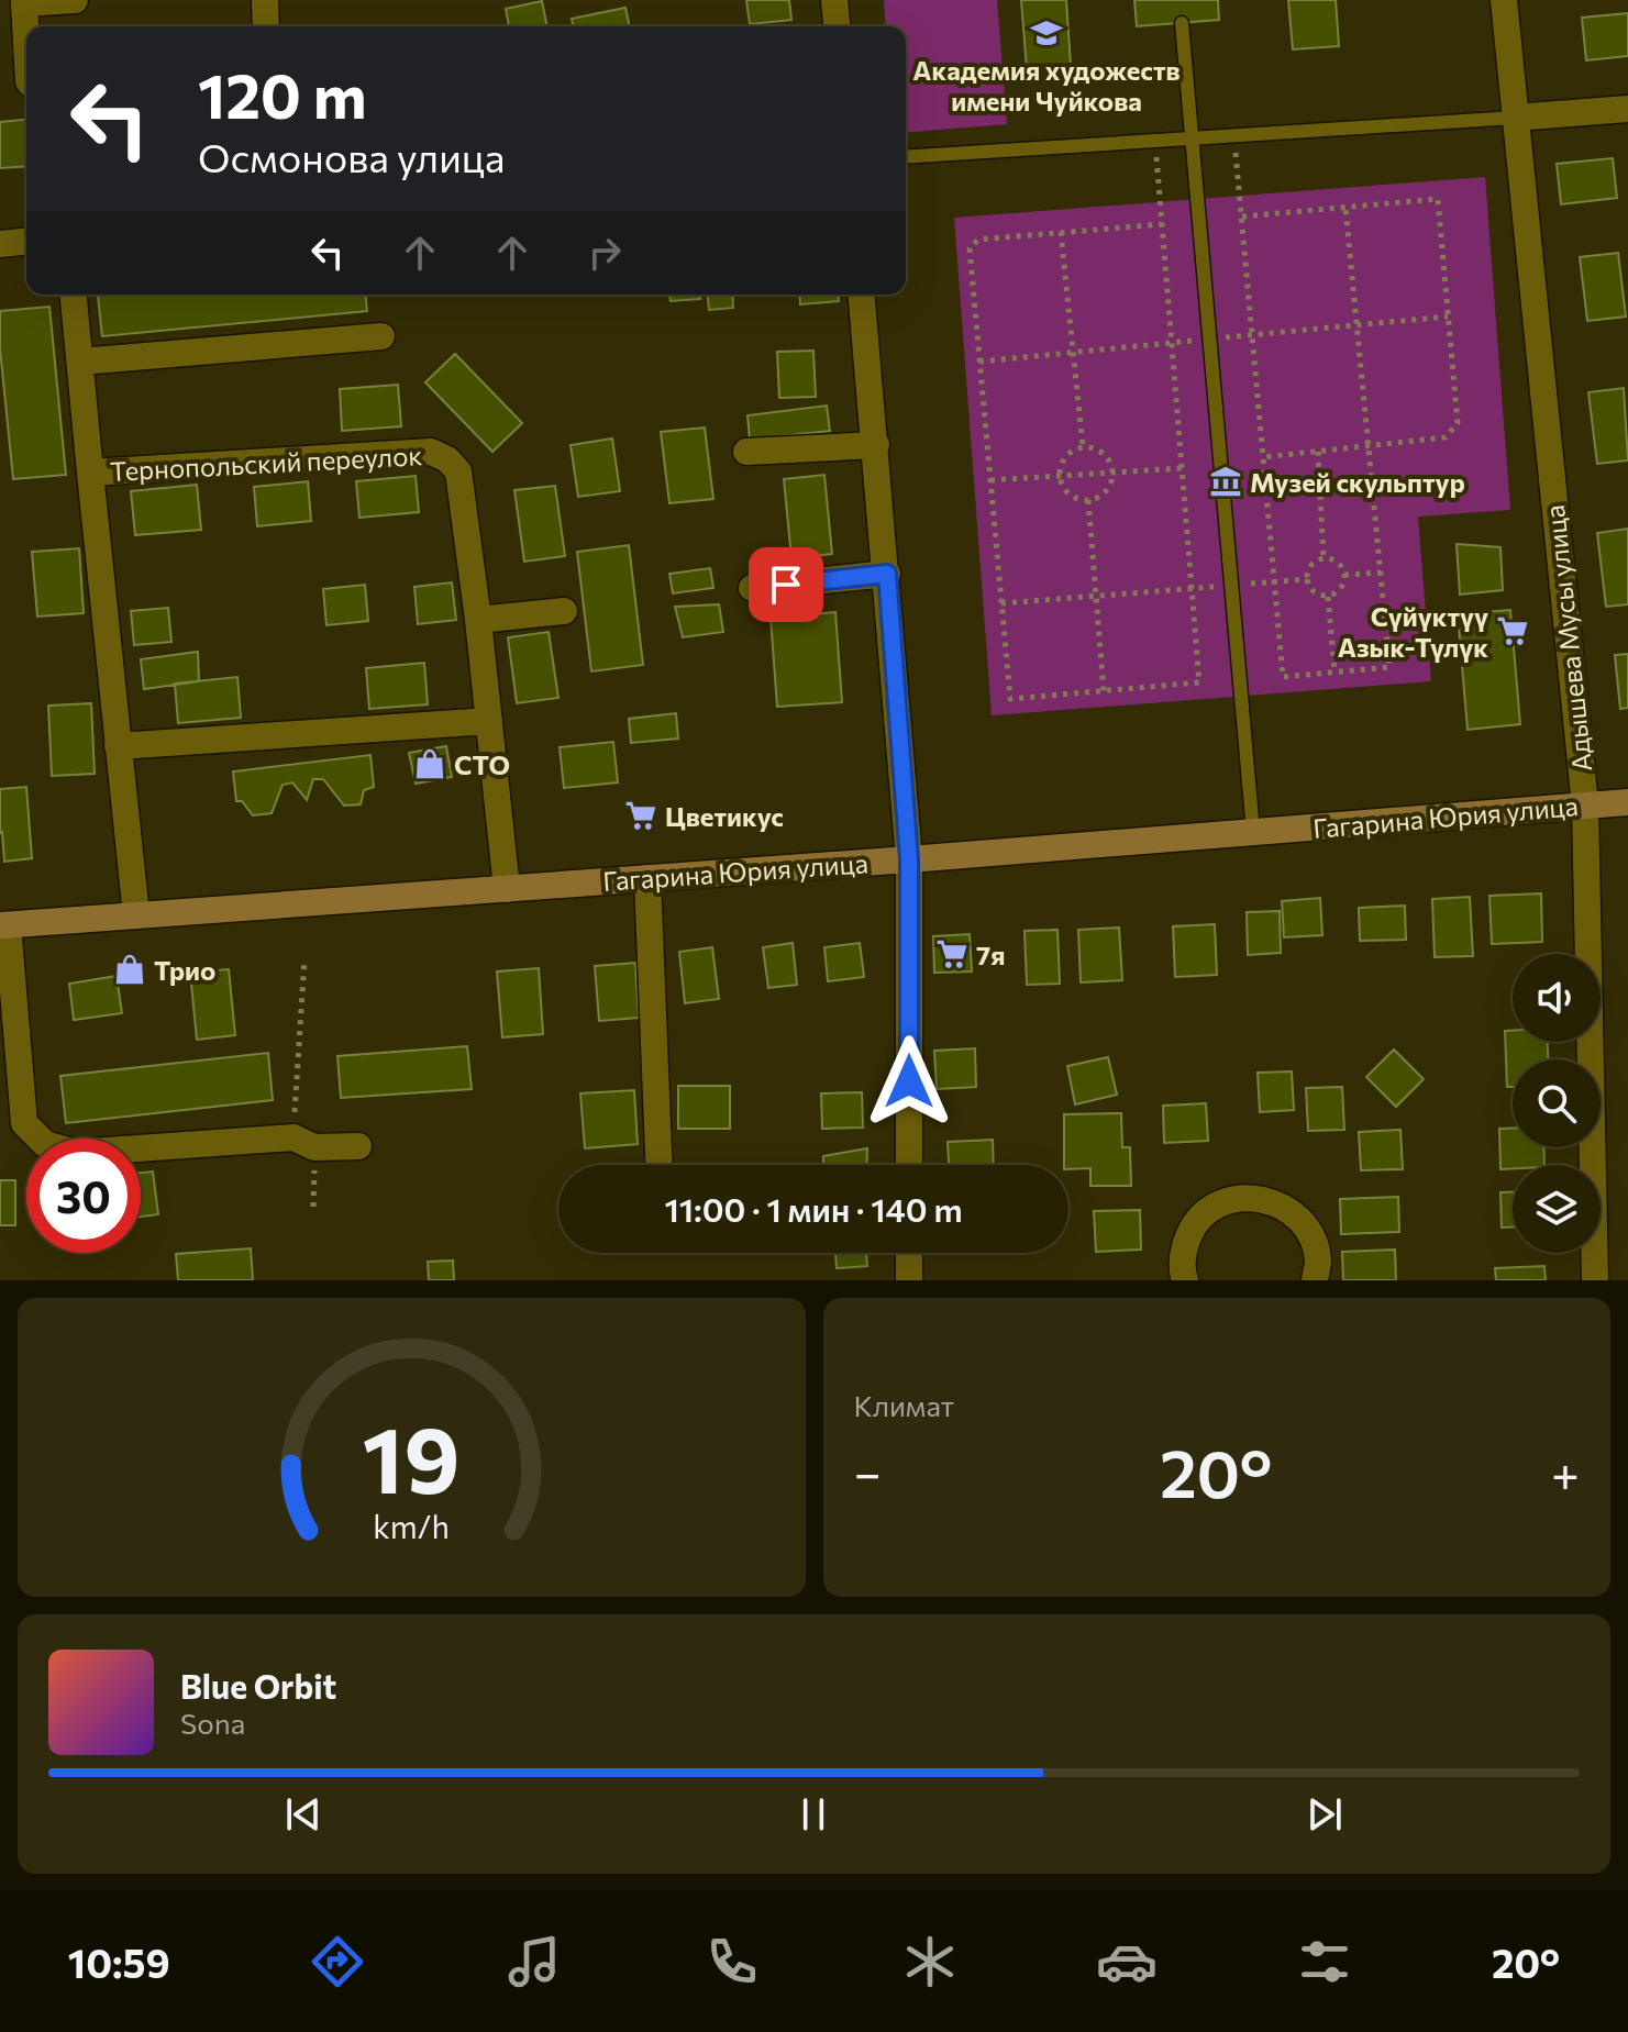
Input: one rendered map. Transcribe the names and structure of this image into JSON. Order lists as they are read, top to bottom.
{
  "streets": {
    "main road": ["Гагарина Юрия улица"],
    "street": ["Тернопольский переулок", "Адышева Мусы улица"]
  },
  "crossings": [
    ["Тернопольский переулок", "Гагарина Юрия улица"],
    ["Адышева Мусы улица", "Гагарина Юрия улица"]
  ],
  "places": {
    "school or university": ["Академия художеств имени Чуйкова"],
    "museum": ["Музей скульптур"],
    "supermarket": ["Сүйүктүү Азык-Түлүк", "Цветикус", "7я"],
    "shop": ["СТО", "Трио"]
  },
  "page": {
    "turn": ["120 m", "Осмонова улица"],
    "limit": "30",
    "trip": "11:00 · 1 мин · 140 m",
    "tile": "Климат",
    "heat": ["−", "20°", "+"],
    "song": ["Blue Orbit", "Sona"],
    "tabs": ["10:59", "20°"],
    "gauge": ["19", "km/h"]
  }
}
